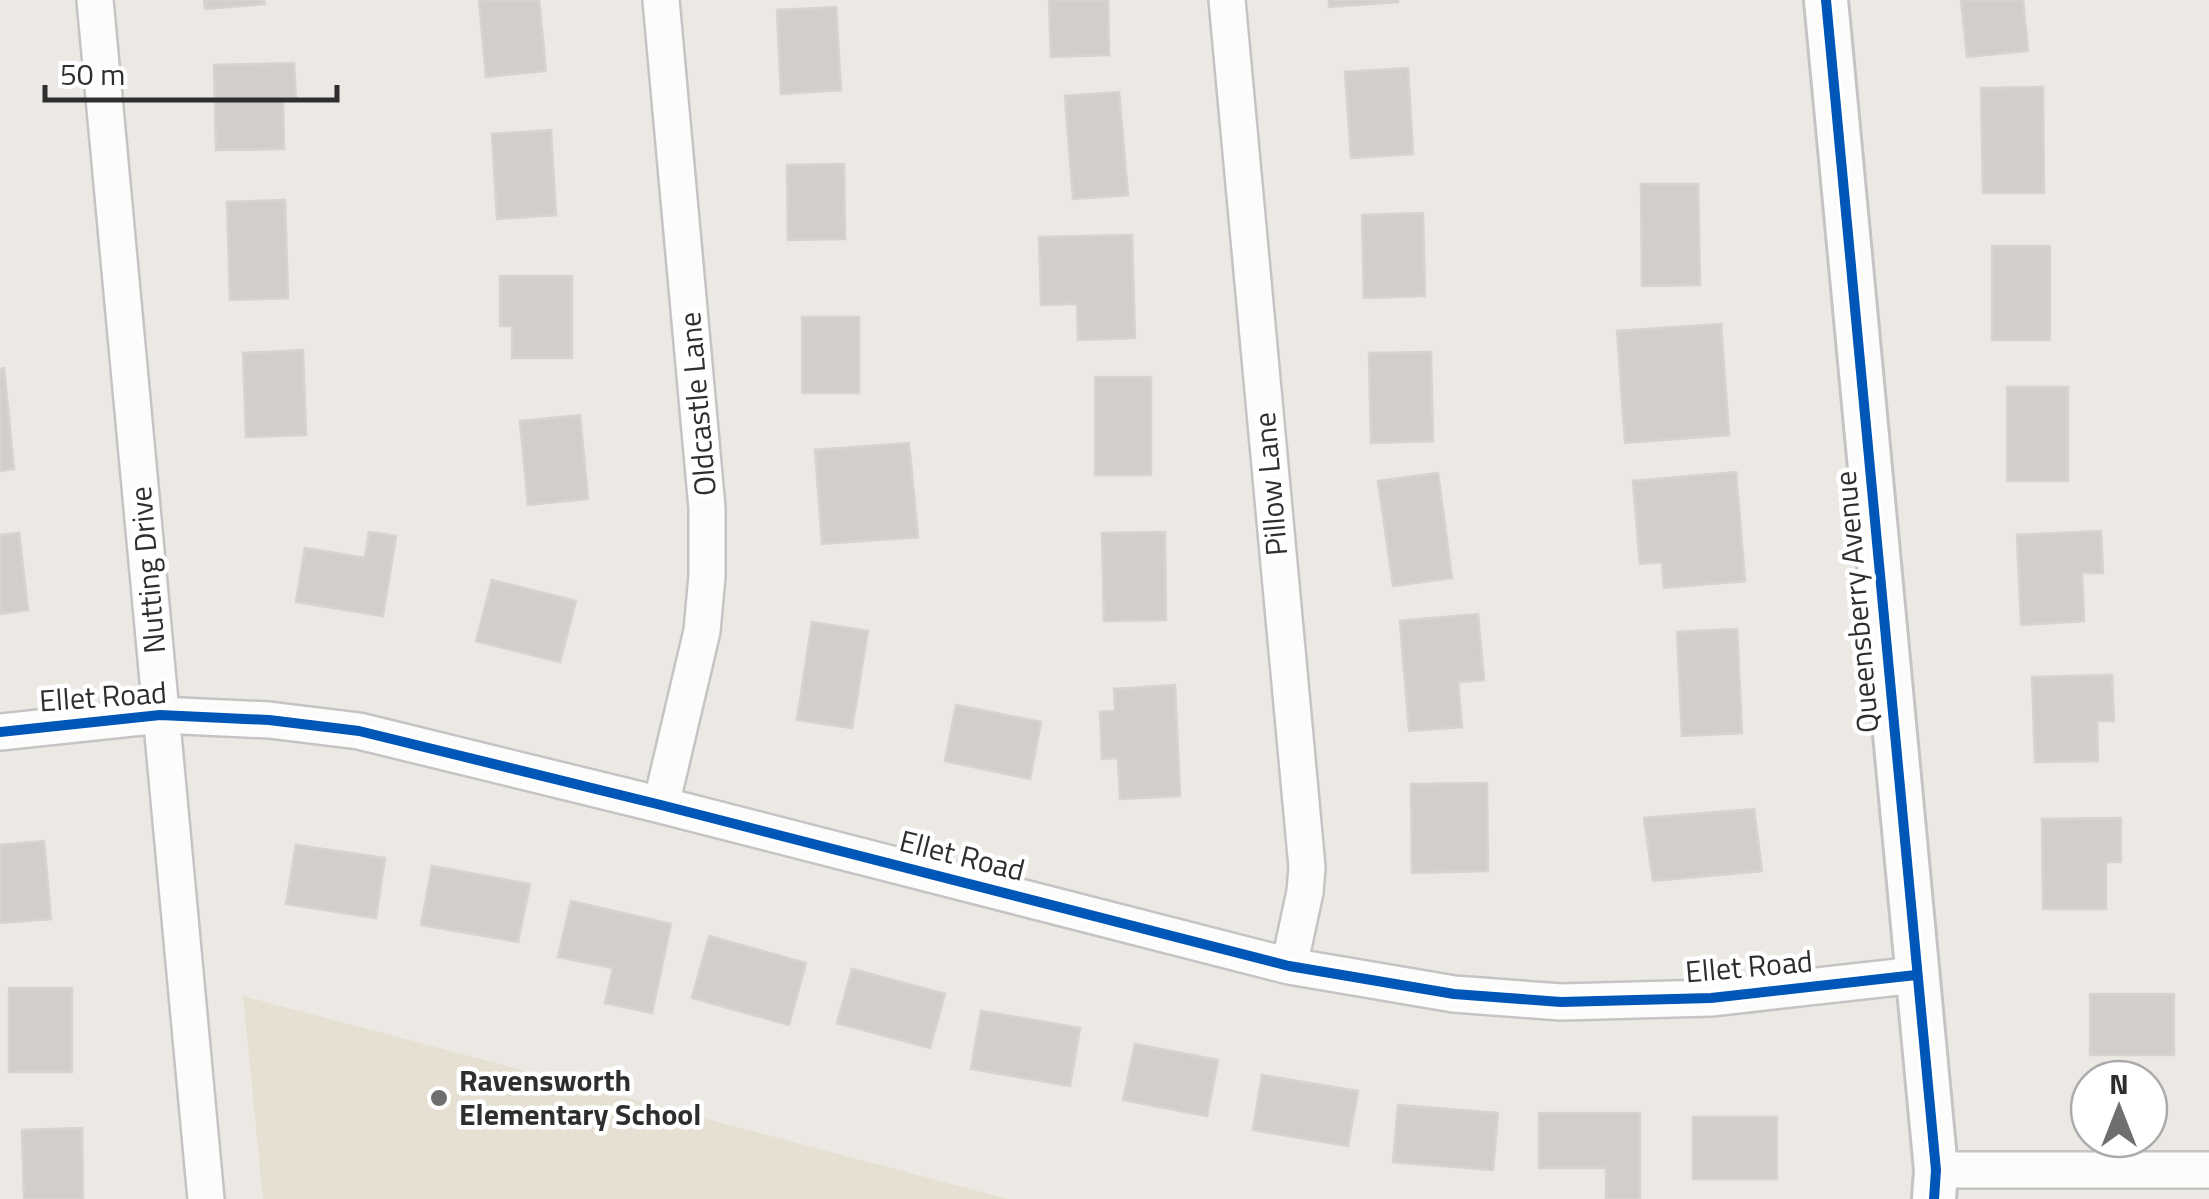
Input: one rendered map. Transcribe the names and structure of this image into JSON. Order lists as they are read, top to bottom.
{
  "streets": {
    "street": [
      "Oldcastle Lane",
      "Pillow Lane",
      "Nutting Drive",
      "Queensberry Avenue",
      "Ellet Road"
    ]
  },
  "crossings": [
    ["Oldcastle Lane", "Ellet Road"],
    ["Pillow Lane", "Ellet Road"],
    ["Nutting Drive", "Ellet Road"],
    ["Queensberry Avenue", "Ellet Road"]
  ],
  "places": ["Ravensworth Elementary School"],
  "scale_bar": "50 m",
  "north": "top"
}
